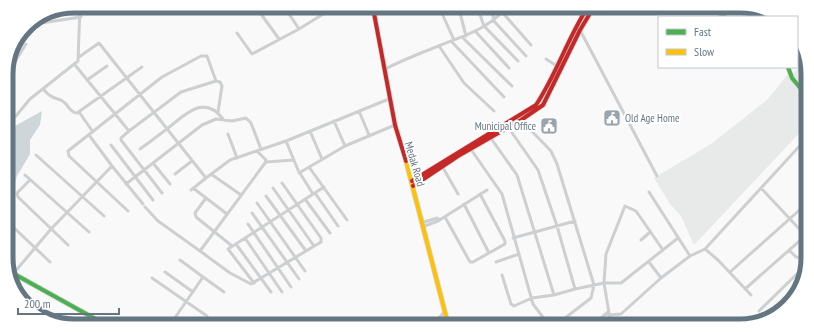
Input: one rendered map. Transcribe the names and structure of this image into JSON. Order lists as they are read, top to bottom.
{
  "streets": {
    "street": ["Medak Road"]
  },
  "places": {
    "public building": ["Old Age Home", "Municipal Office"]
  },
  "legend": ["Fast", "Slow"],
  "scale_bar": "200 m"
}
